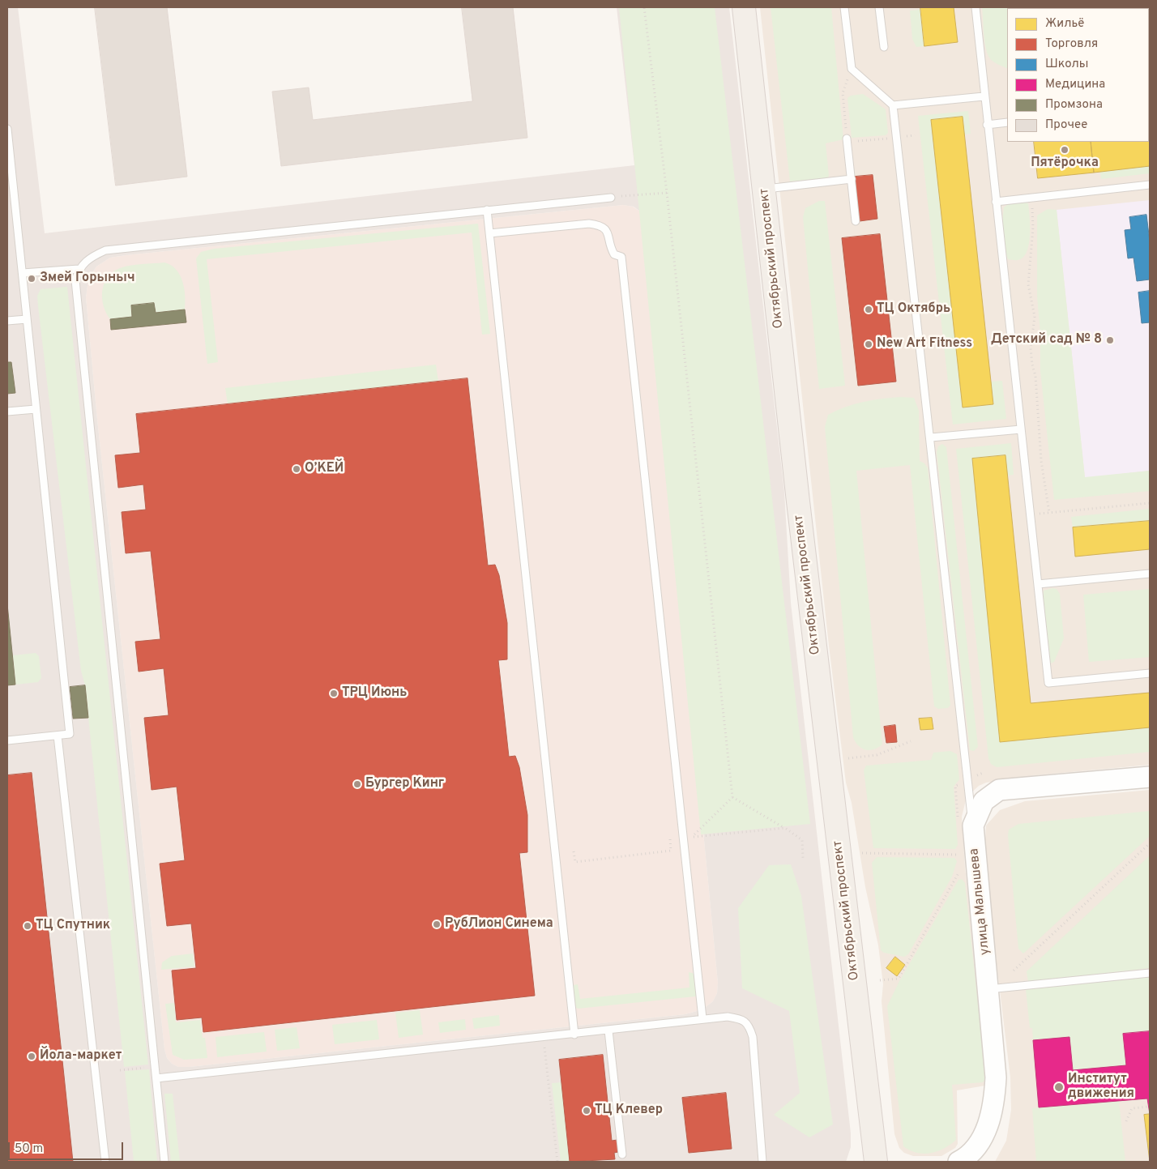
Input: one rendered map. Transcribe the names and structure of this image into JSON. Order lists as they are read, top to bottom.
{
  "streets": {
    "main road": ["Октябрьский проспект"],
    "street": ["улица Малышева"]
  },
  "places": [
    "Пятёрочка",
    "Змей Горыныч",
    "ТЦ Октябрь",
    "Детский сад № 8",
    "New Art Fitness",
    "О’КЕЙ",
    "ТРЦ Июнь",
    "Бургер Кинг",
    "РубЛион Синема",
    "ТЦ Спутник",
    "Йола-маркет",
    "Институт движения",
    "ТЦ Клевер"
  ],
  "legend": [
    "Жильё",
    "Торговля",
    "Школы",
    "Медицина",
    "Промзона",
    "Прочее"
  ],
  "scale_bar": "50 m"
}
